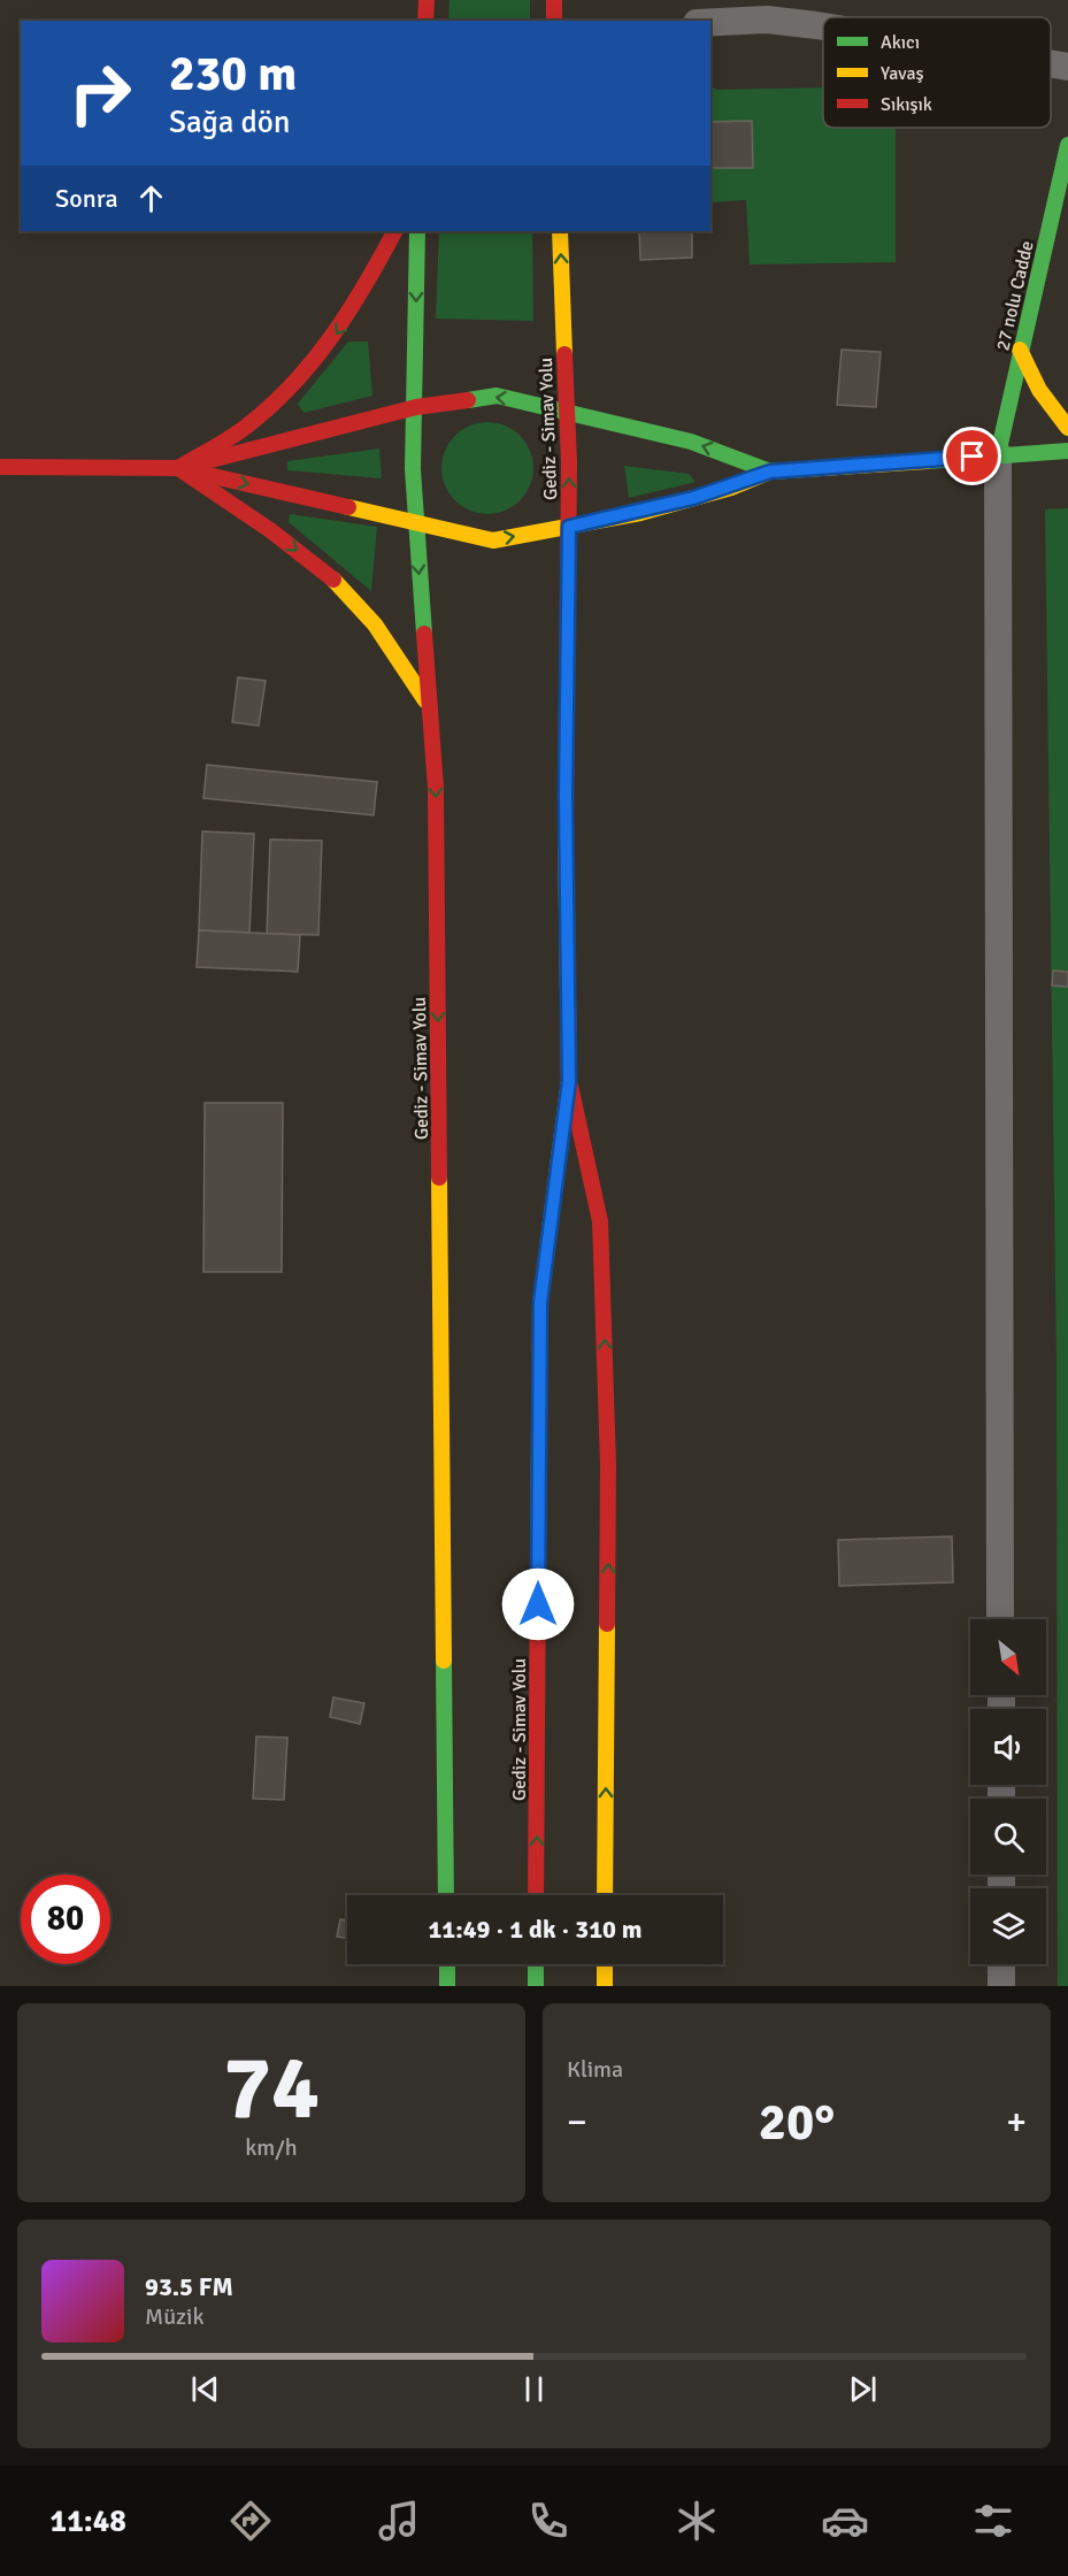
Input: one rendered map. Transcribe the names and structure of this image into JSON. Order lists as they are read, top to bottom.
{
  "streets": {
    "main road": ["27 nolu Cadde", "Gediz - Simav Yolu"]
  },
  "legend": ["Akıcı", "Yavaş", "Sıkışık"],
  "north": "bottom right",
  "page": {
    "turn": ["230 m", "Sağa dön"],
    "then": "Sonra",
    "limit": "80",
    "trip": "11:49 · 1 dk · 310 m",
    "tile": [
      ["74", "km/h"],
      "Klima"
    ],
    "heat": ["−", "20°", "+"],
    "song": ["93.5 FM", "Müzik"],
    "tabs": "11:48"
  }
}
